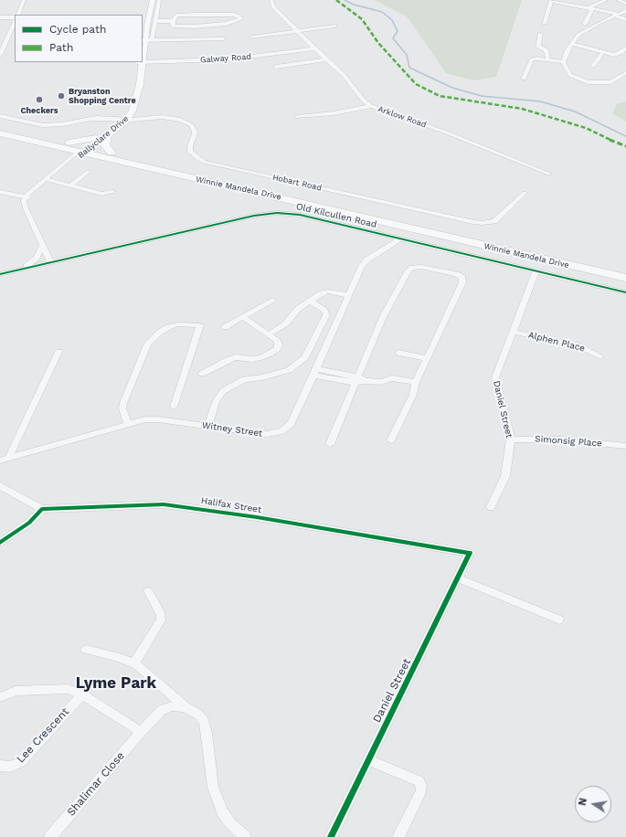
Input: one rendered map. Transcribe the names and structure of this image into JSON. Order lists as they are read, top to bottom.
{
  "streets": {
    "main road": ["Winnie Mandela Drive"],
    "street": [
      "Galway Road",
      "Arklow Road",
      "Ballyclare Drive",
      "Hobart Road",
      "Old Kilcullen Road",
      "Alphen Place",
      "Daniel Street",
      "Witney Street",
      "Simonsig Place",
      "Halifax Street",
      "Lee Crescent",
      "Shalimar Close"
    ]
  },
  "crossings": [
    ["Galway Road", "Arklow Road"],
    ["Ballyclare Drive", "Hobart Road"],
    ["Ballyclare Drive", "Winnie Mandela Drive"],
    ["Old Kilcullen Road", "Daniel Street"],
    ["Old Kilcullen Road", "Witney Street"],
    ["Alphen Place", "Daniel Street"],
    ["Daniel Street", "Simonsig Place"],
    ["Daniel Street", "Halifax Street"]
  ],
  "districts": ["Lyme Park"],
  "places": ["Bryanston Shopping Centre", "Checkers"],
  "legend": ["Cycle path", "Path"],
  "north": "left"
}
